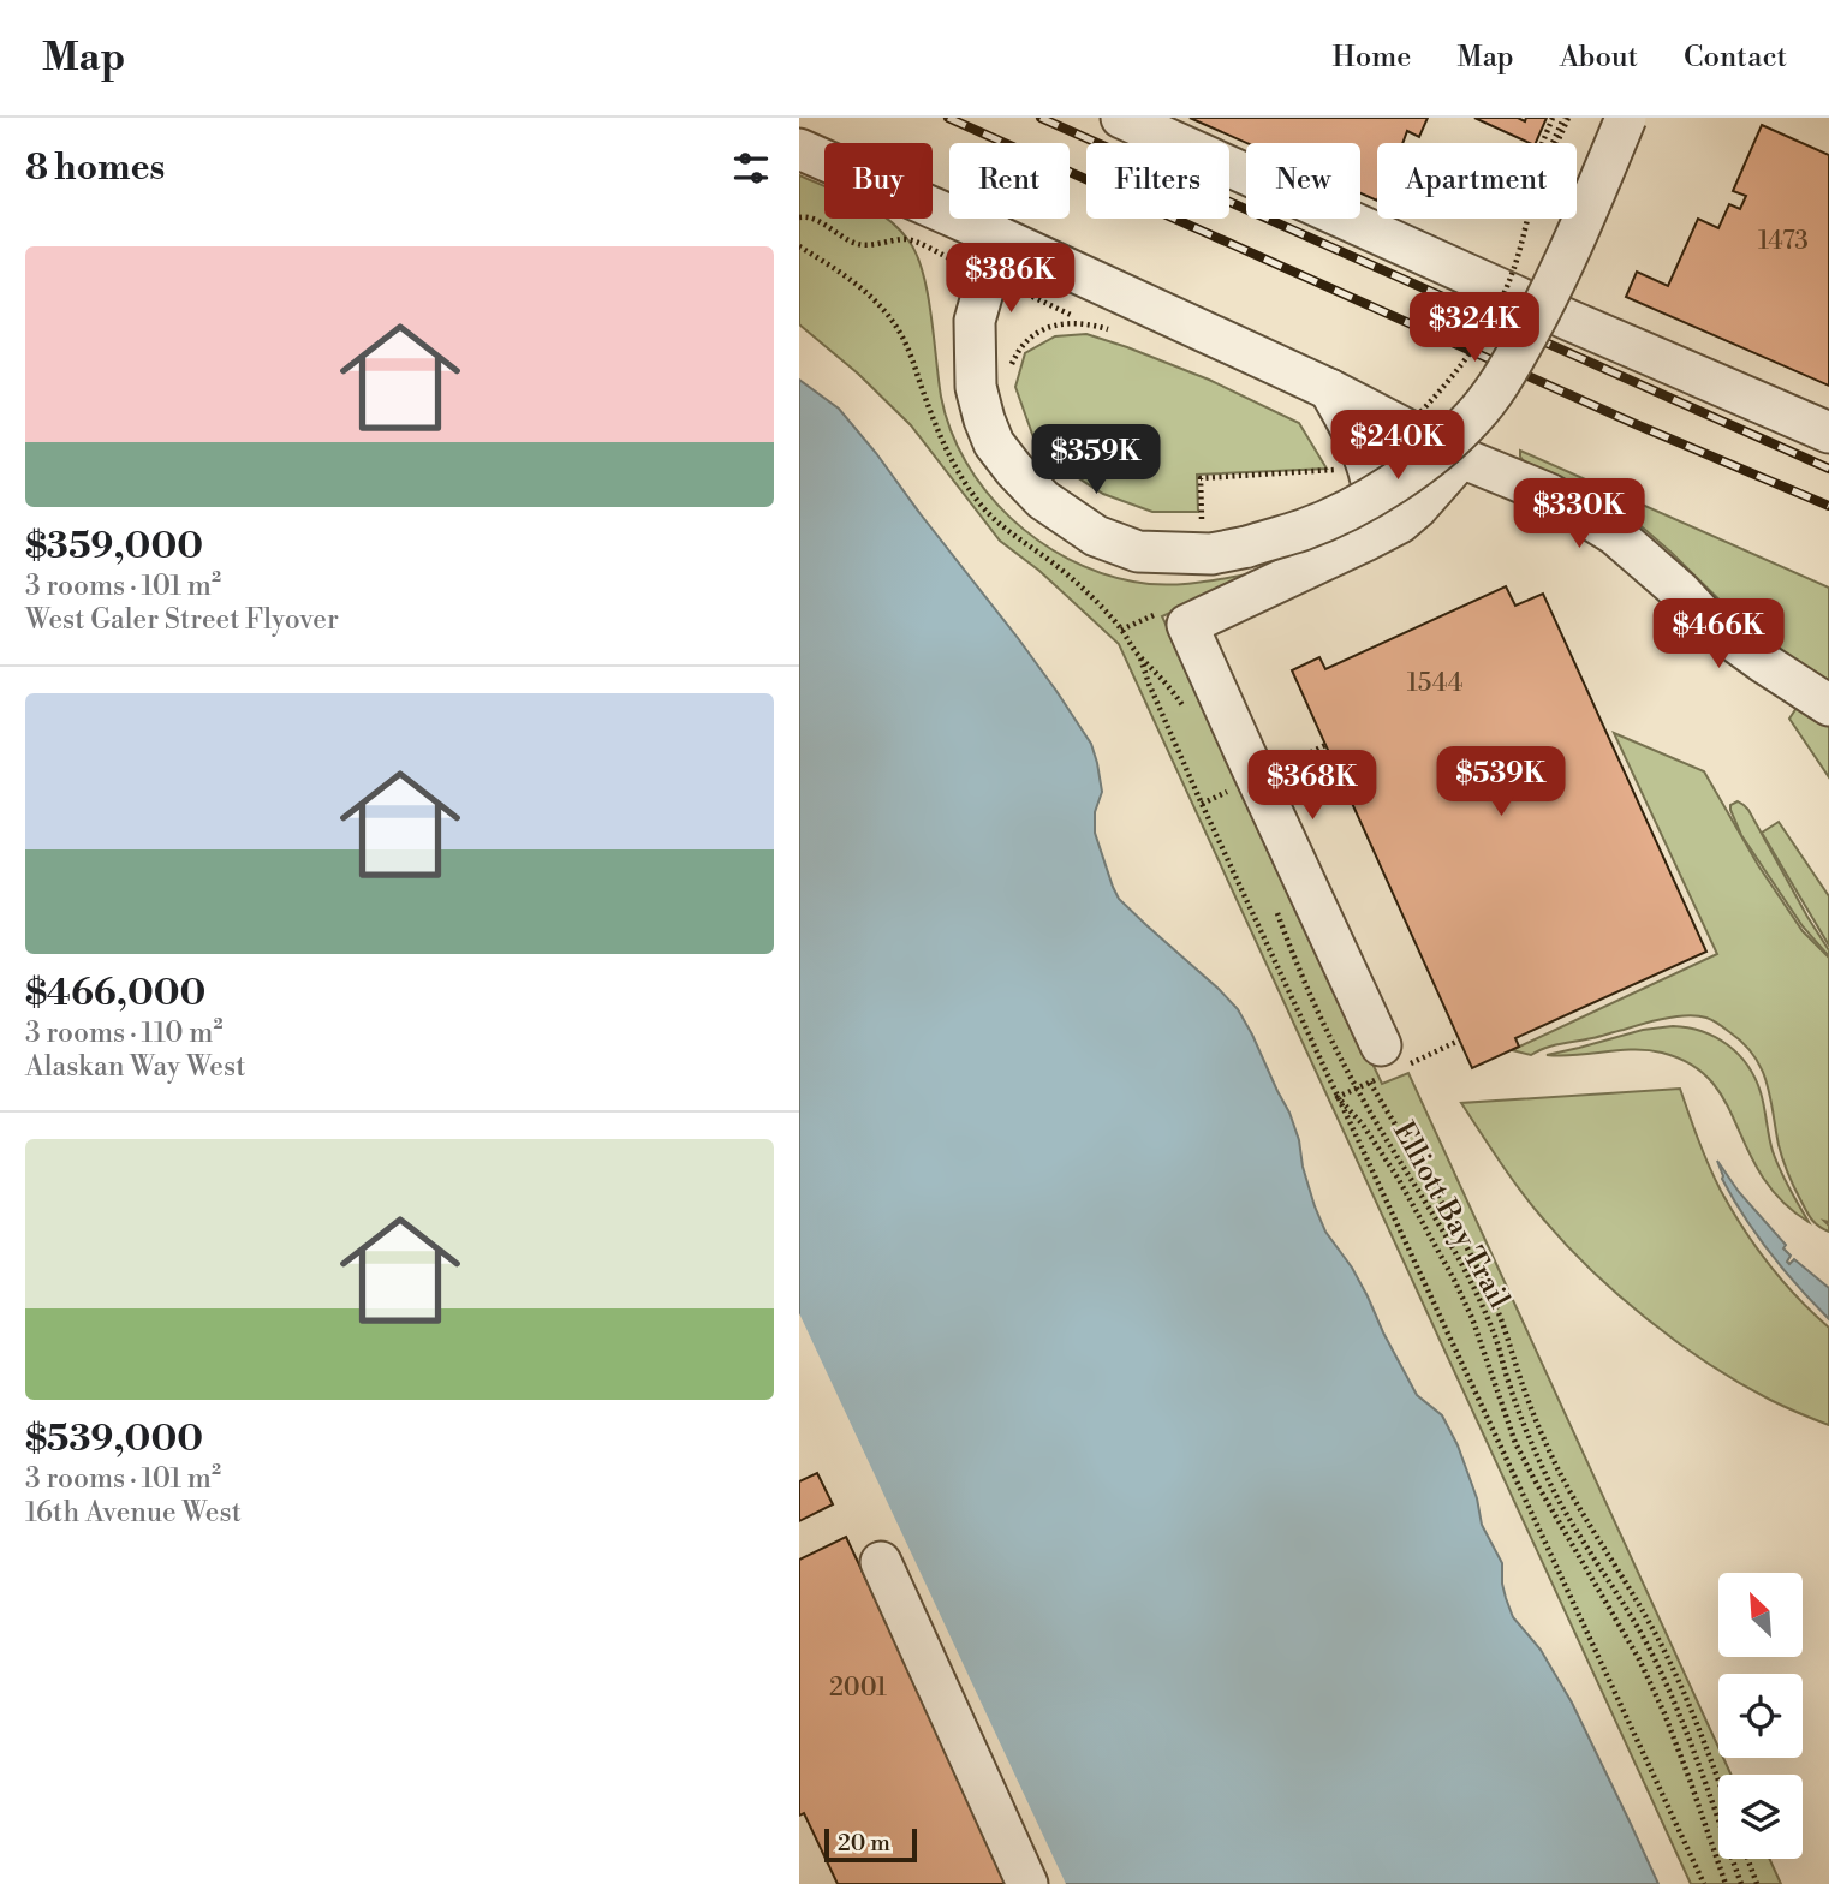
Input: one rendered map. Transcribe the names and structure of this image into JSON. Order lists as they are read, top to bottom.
{
  "streets": {
    "path": ["Elliott Bay Trail"]
  },
  "house_numbers": ["1473", "1544", "2001"],
  "scale_bar": "20 m",
  "north": "top left",
  "page": {
    "header": "Map",
    "nav": [
      "Home",
      "Map",
      "About",
      "Contact"
    ],
    "heading": "8 homes",
    "chip": [
      "Buy",
      "Rent",
      "Filters",
      "New",
      "Apartment"
    ],
    "list": [
      {
        "name": "$359,000",
        "note": "3 rooms · 101 m² · West Galer Street Flyover"
      },
      {
        "name": "$466,000",
        "note": "3 rooms · 110 m² · Alaskan Way West"
      },
      {
        "name": "$539,000",
        "note": "3 rooms · 101 m² · 16th Avenue West"
      }
    ],
    "price": [
      "$386K",
      "$324K",
      "$240K",
      "$359K",
      "$330K",
      "$466K",
      "$539K",
      "$368K"
    ],
    "scale": "20 m"
  }
}
